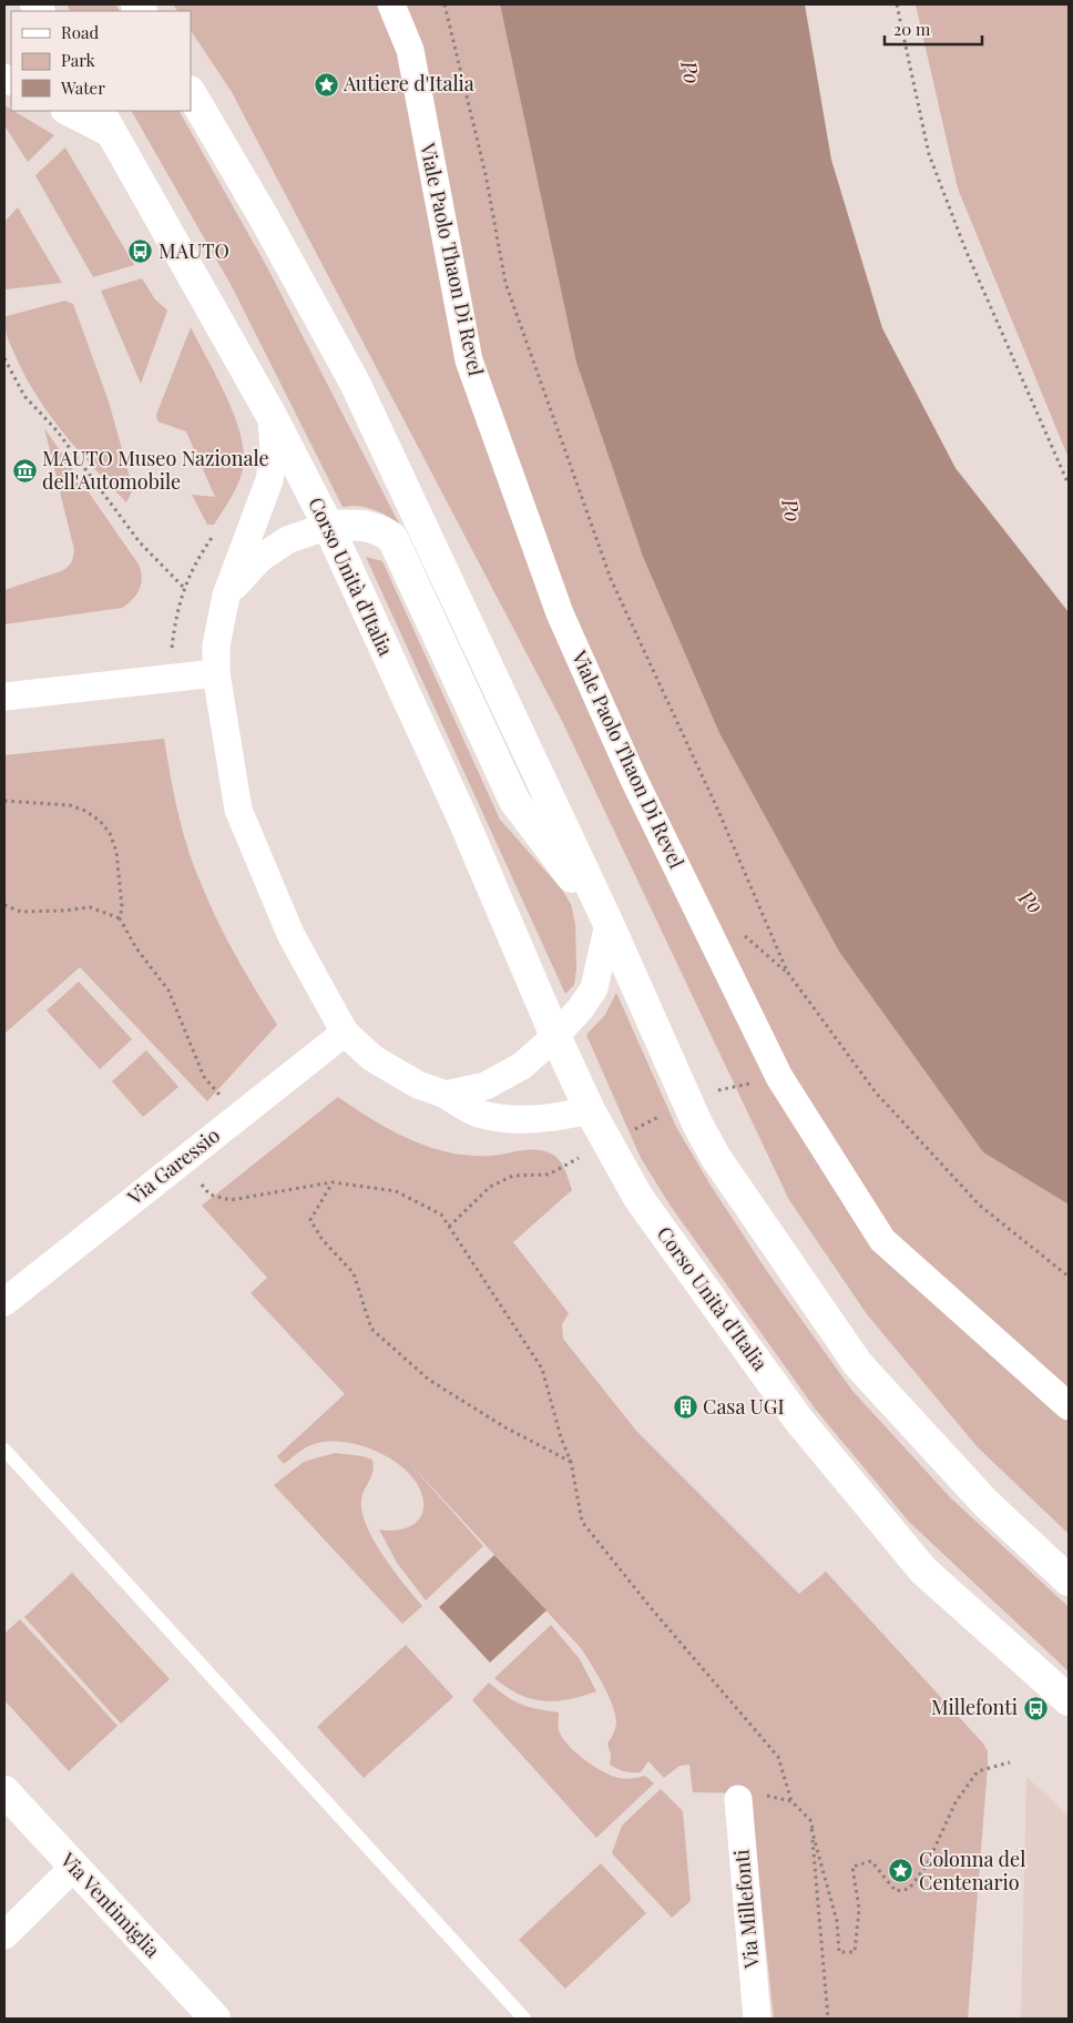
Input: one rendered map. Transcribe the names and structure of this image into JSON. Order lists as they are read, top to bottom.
{
  "streets": {
    "main road": ["Corso Unità d'Italia", "Via Ventimiglia"],
    "street": ["Viale Paolo Thaon Di Revel", "Via Garessio", "Via Millefonti"]
  },
  "water": ["Po"],
  "places": {
    "place": ["Autiere d'Italia", "Colonna del Centenario"],
    "bus stop": ["MAUTO", "Millefonti"],
    "museum": ["MAUTO Museo Nazionale dell'Automobile"],
    "building": ["Casa UGI"]
  },
  "legend": ["Road", "Park", "Water"],
  "scale_bar": "20 m"
}
